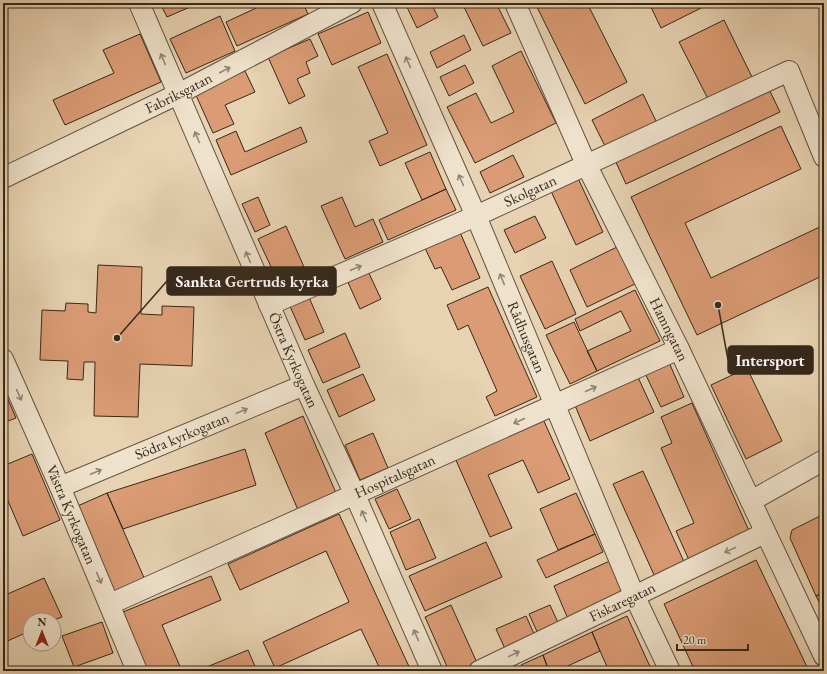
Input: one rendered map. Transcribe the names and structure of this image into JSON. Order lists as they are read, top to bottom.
{
  "streets": {
    "street": [
      "Fabriksgatan",
      "Skolgatan",
      "Hamngatan",
      "Rådhusgatan",
      "Östra Kyrkogatan",
      "Södra kyrkogatan",
      "Hospitalsgatan",
      "Västra Kyrkogatan",
      "Fiskaregatan"
    ]
  },
  "crossings": [
    ["Fabriksgatan", "Östra Kyrkogatan"],
    ["Skolgatan", "Hamngatan"],
    ["Skolgatan", "Rådhusgatan"],
    ["Skolgatan", "Östra Kyrkogatan"],
    ["Hamngatan", "Hospitalsgatan"],
    ["Hamngatan", "Fiskaregatan"],
    ["Rådhusgatan", "Hospitalsgatan"],
    ["Rådhusgatan", "Fiskaregatan"],
    ["Östra Kyrkogatan", "Södra kyrkogatan"],
    ["Östra Kyrkogatan", "Hospitalsgatan"],
    ["Södra kyrkogatan", "Västra Kyrkogatan"],
    ["Hospitalsgatan", "Västra Kyrkogatan"]
  ],
  "one_way": [
    "Fabriksgatan",
    "Rådhusgatan",
    "Östra Kyrkogatan",
    "Södra kyrkogatan",
    "Västra Kyrkogatan"
  ],
  "places": ["Intersport", "Sankta Gertruds kyrka"],
  "scale_bar": "20 m",
  "north": "top"
}
